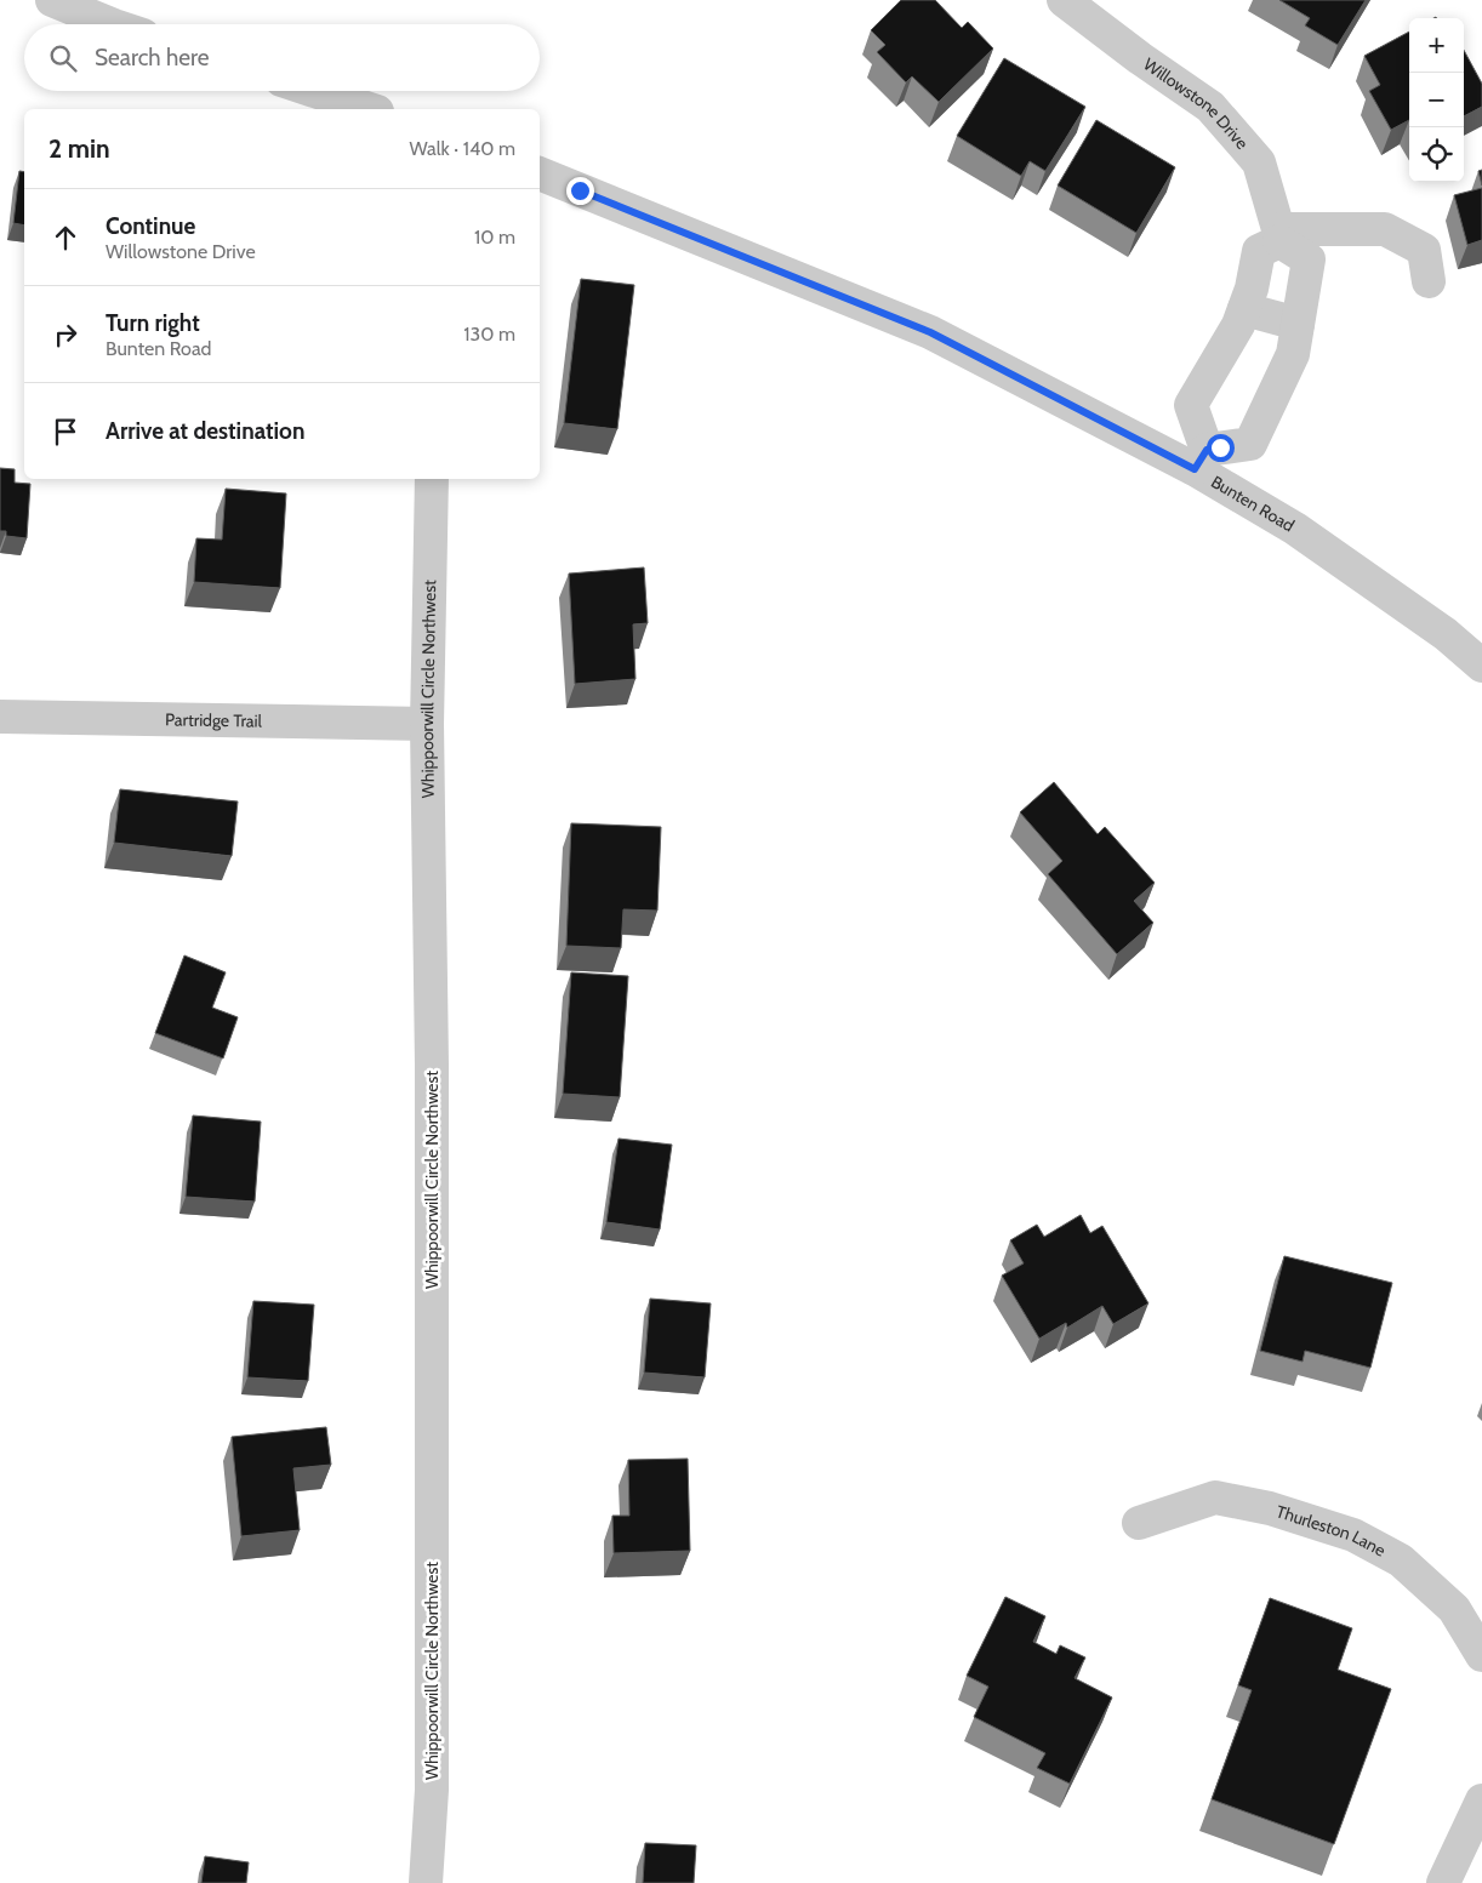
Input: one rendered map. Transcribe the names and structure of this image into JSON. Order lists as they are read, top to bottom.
{
  "streets": {
    "street": [
      "Willowstone Drive",
      "Bunten Road",
      "Whippoorwill Circle Northwest",
      "Partridge Trail",
      "Thurleston Lane"
    ]
  },
  "crossings": [
    ["Whippoorwill Circle Northwest", "Partridge Trail"]
  ],
  "page": {
    "map_buttons": ["+", "−"],
    "search": "Search here",
    "heading": ["2 min", "Walk · 140 m"],
    "list": [
      ["Continue", "Willowstone Drive", "10 m"],
      ["Turn right", "Bunten Road", "130 m"],
      "Arrive at destination"
    ]
  }
}
